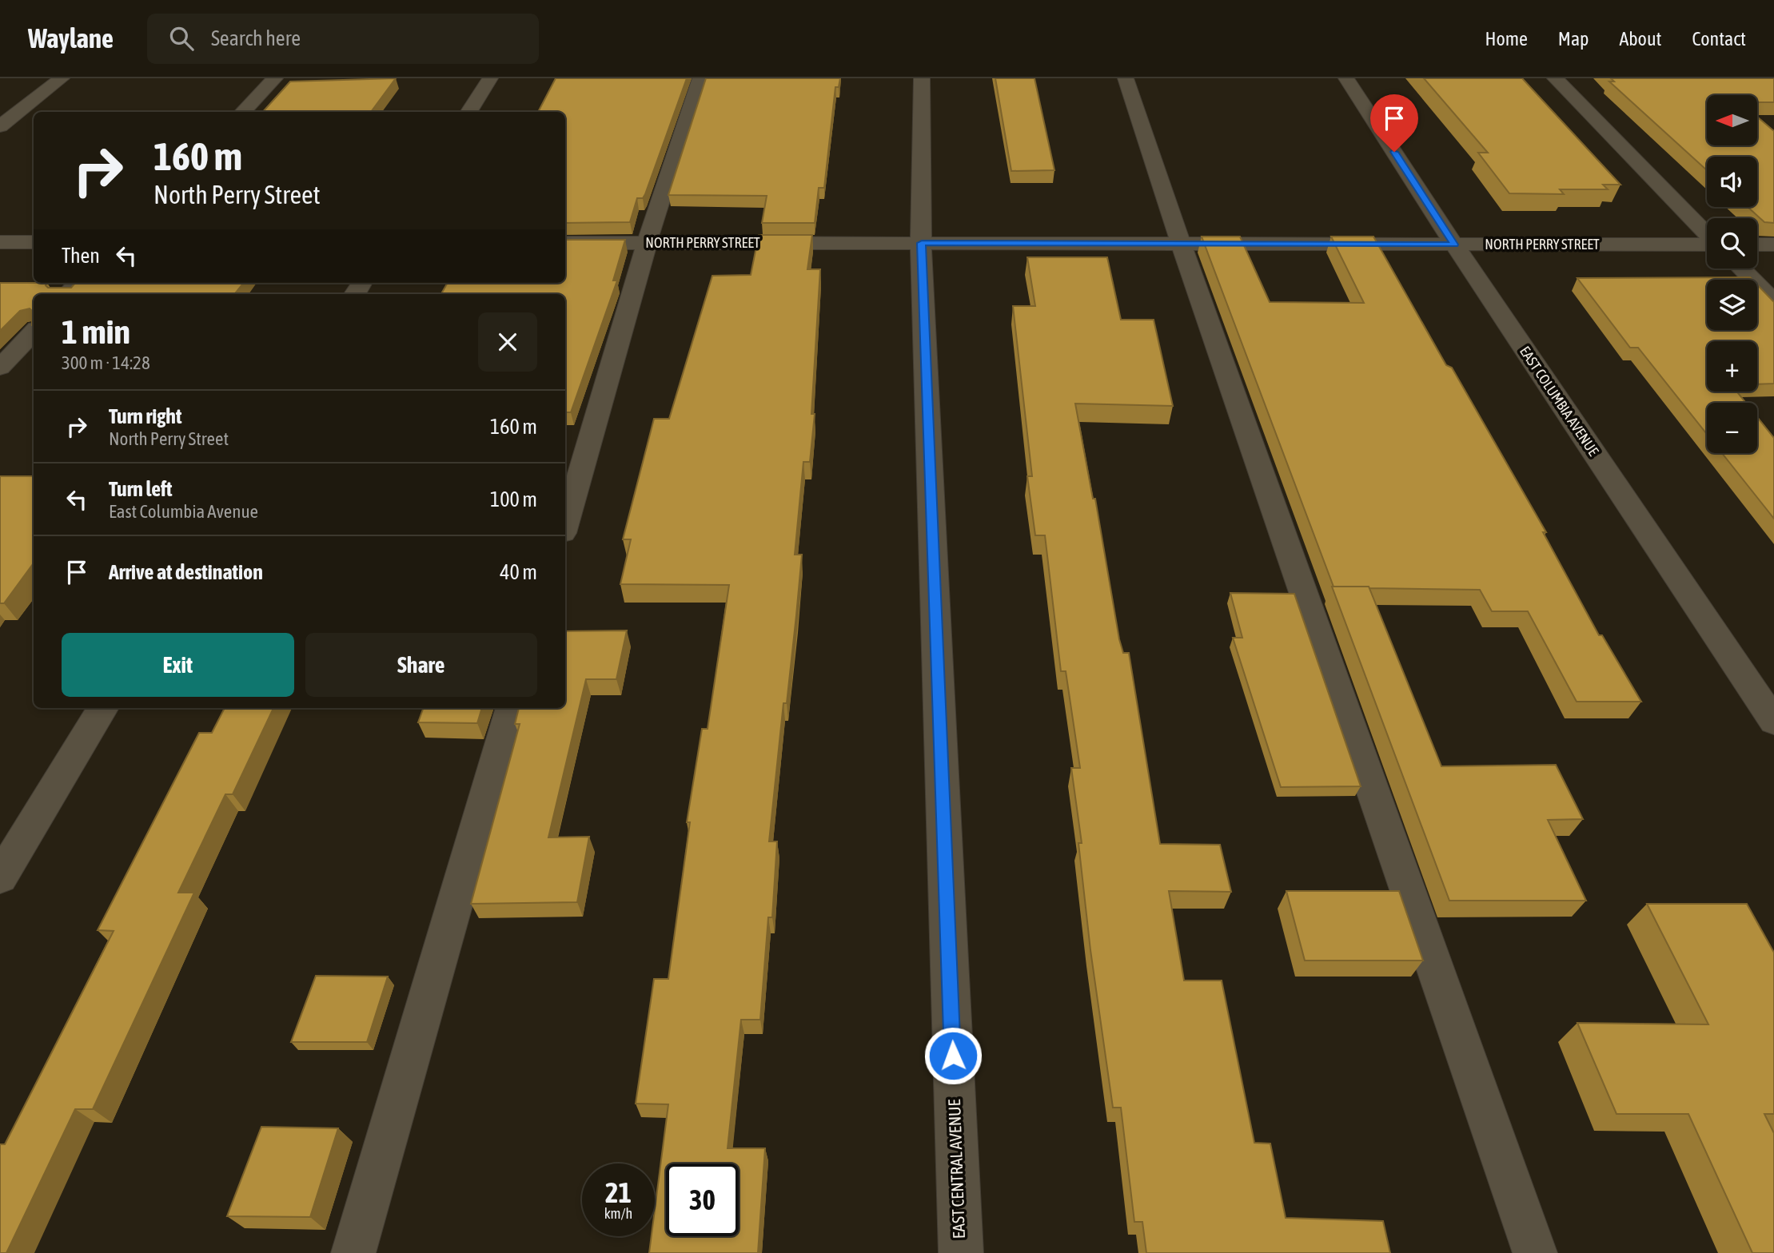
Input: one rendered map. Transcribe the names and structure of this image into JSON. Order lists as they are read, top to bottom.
{
  "streets": {
    "street": ["NORTH PERRY STREET", "EAST COLUMBIA AVENUE", "EAST CENTRAL AVENUE"]
  },
  "crossings": [
    ["NORTH PERRY STREET", "EAST COLUMBIA AVENUE"],
    ["NORTH PERRY STREET", "EAST CENTRAL AVENUE"]
  ],
  "north": "left",
  "page": {
    "header": "Waylane",
    "search": "Search here",
    "nav": [
      "Home",
      "Map",
      "About",
      "Contact"
    ],
    "map_buttons": ["+", "−"],
    "turn": ["160 m", "North Perry Street"],
    "then": "Then",
    "heading": ["1 min", "300 m · 14:28"],
    "list": [
      {
        "name": "Turn right",
        "note": "North Perry Street",
        "value": "160 m"
      },
      {
        "name": "Turn left",
        "note": "East Columbia Avenue",
        "value": "100 m"
      },
      {
        "name": "Arrive at destination",
        "value": "40 m"
      }
    ],
    "buttons": ["Exit", "Share"],
    "speed": "21 km/h",
    "limit": "30"
  }
}
